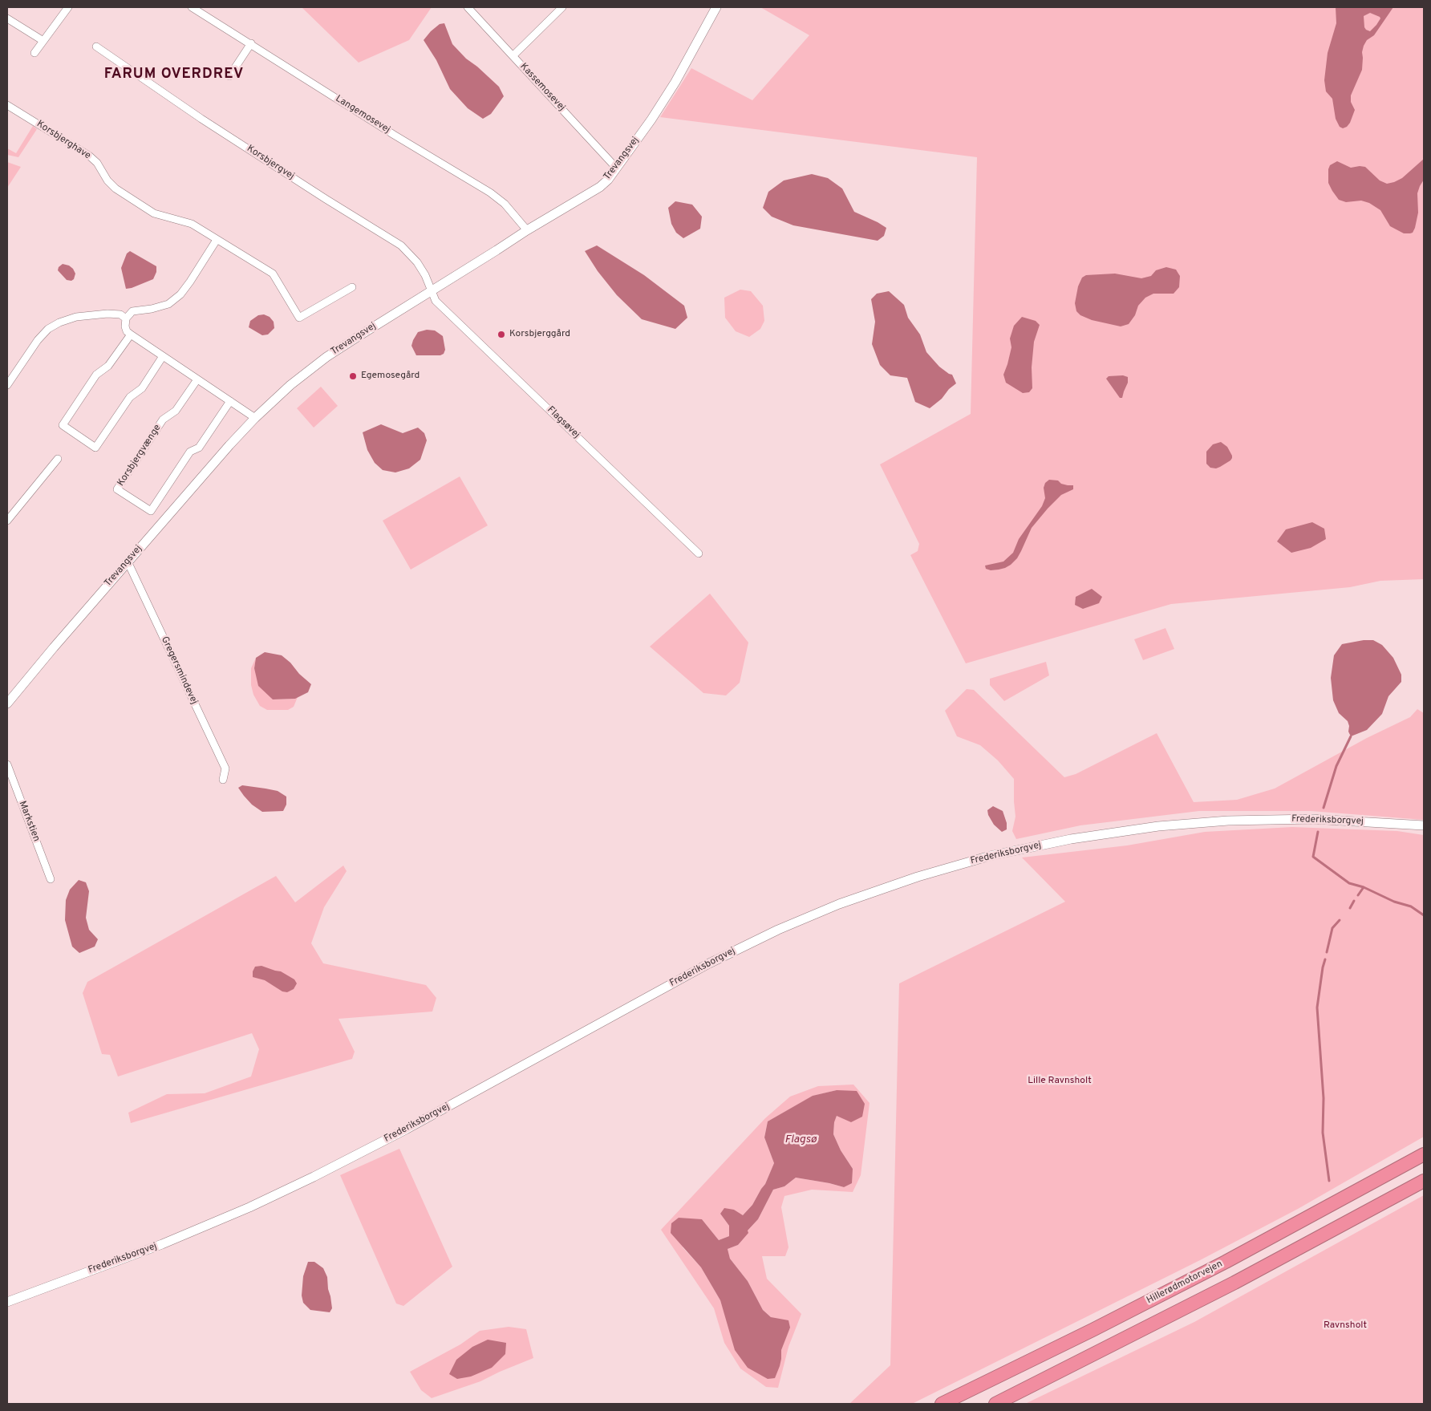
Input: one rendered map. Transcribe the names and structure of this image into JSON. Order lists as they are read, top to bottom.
{
  "streets": {
    "highway": ["Hillerødmotorvejen"],
    "street": [
      "Kassemosevej",
      "Langemosevej",
      "Korsbjerghave",
      "Trevangsvej",
      "Korsbjergvej",
      "Flagsøvej",
      "Korsbjergvænge",
      "Gregersmindevej",
      "Frederiksborgvej",
      "Markstien"
    ]
  },
  "crossings": [
    ["Kassemosevej", "Trevangsvej"],
    ["Langemosevej", "Trevangsvej"],
    ["Trevangsvej", "Korsbjergvej"],
    ["Trevangsvej", "Flagsøvej"],
    ["Trevangsvej", "Gregersmindevej"],
    ["Korsbjergvej", "Flagsøvej"]
  ],
  "districts": ["FARUM OVERDREV"],
  "water": ["Flagsø"],
  "parks": ["Lille Ravnsholt", "Ravnsholt"],
  "places": ["Korsbjerggård", "Egemosegård"]
}
